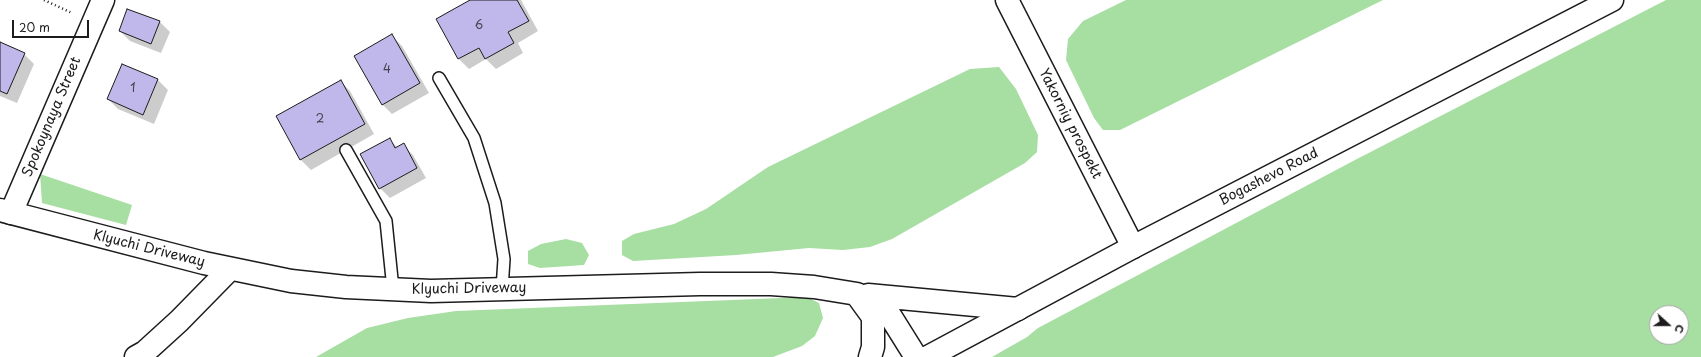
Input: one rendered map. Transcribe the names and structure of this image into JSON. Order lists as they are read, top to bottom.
{
  "streets": {
    "street": [
      "Spokoynaya Street",
      "Yakorniy prospekt",
      "Bogashevo Road",
      "Klyuchi Driveway"
    ]
  },
  "crossings": [
    ["Spokoynaya Street", "Klyuchi Driveway"],
    ["Yakorniy prospekt", "Bogashevo Road"]
  ],
  "house_numbers": [
    "6",
    "4",
    "1",
    "2"
  ],
  "scale_bar": "20 m",
  "north": "right"
}
